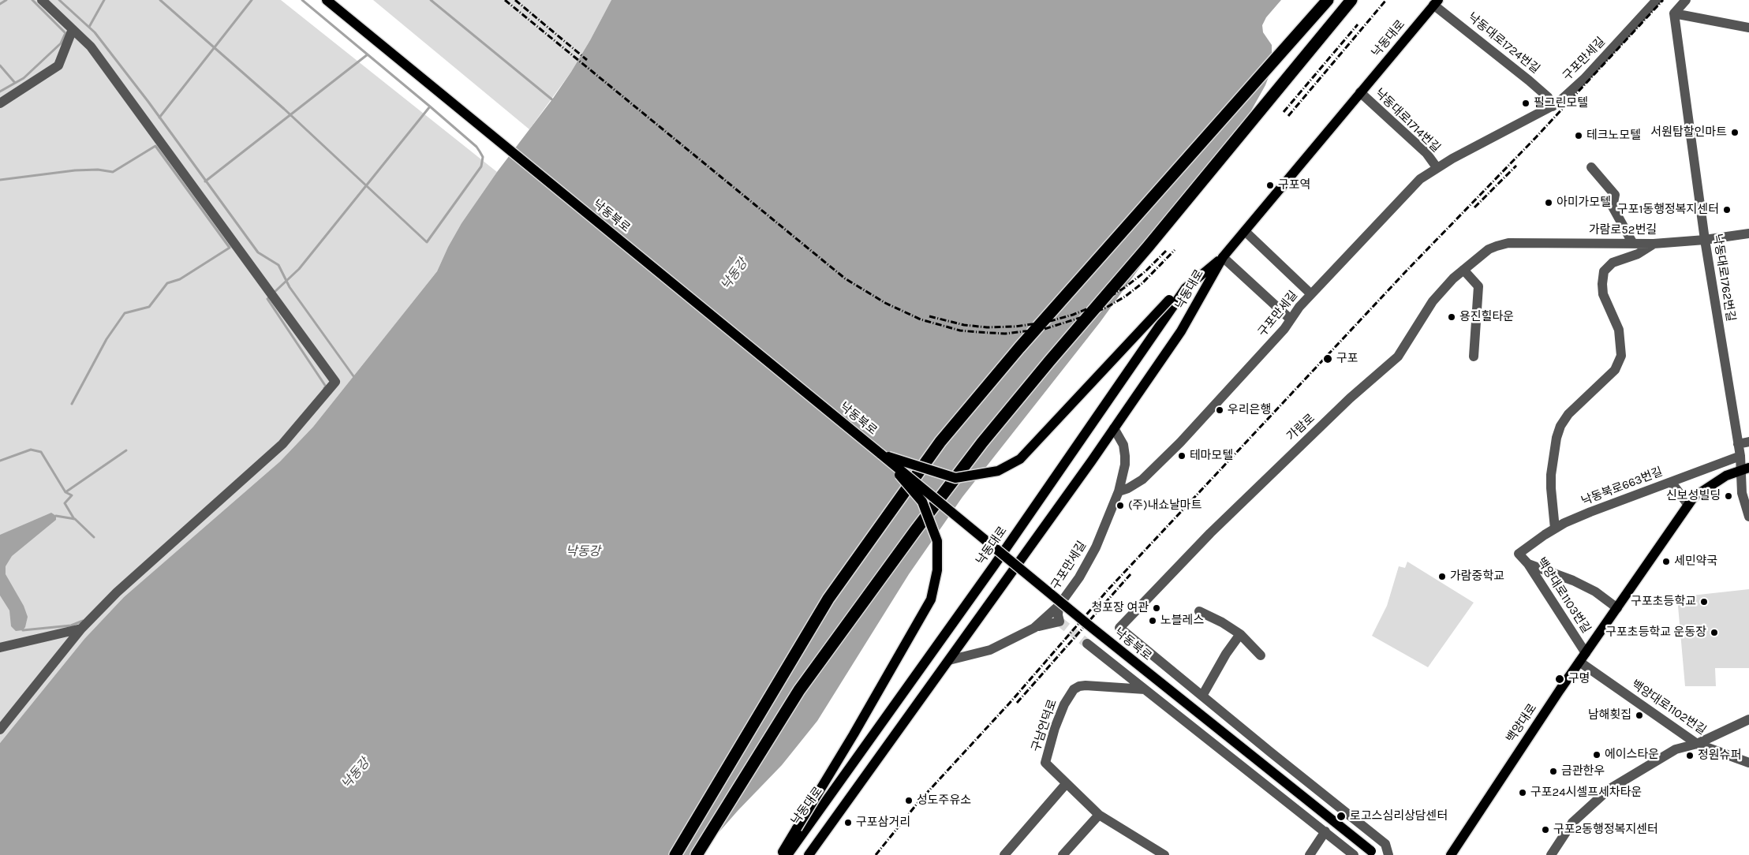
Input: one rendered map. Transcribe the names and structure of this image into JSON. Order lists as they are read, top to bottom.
{
  "streets": {
    "main road": ["낙동대로", "낙동북로", "백양대로"],
    "street": [
      "낙동대로1724번길",
      "구포만세길",
      "낙동대로1714번길",
      "가람로52번길",
      "낙동대로1762번길",
      "가람로",
      "낙동북로663번길",
      "백양대로1103번길",
      "백양대로1102번길",
      "구남언덕로"
    ]
  },
  "crossings": [
    ["낙동대로", "낙동대로1724번길"],
    ["낙동대로", "구포만세길"],
    ["낙동대로", "낙동대로1714번길"],
    ["낙동대로1724번길", "구포만세길"],
    ["구포만세길", "낙동대로1714번길"],
    ["가람로52번길", "낙동대로1762번길"],
    ["가람로52번길", "가람로"],
    ["낙동대로1762번길", "낙동북로663번길"],
    ["낙동대로1762번길", "백양대로"],
    ["낙동북로663번길", "백양대로1103번길"],
    ["백양대로1103번길", "백양대로"],
    ["백양대로1102번길", "백양대로"]
  ],
  "water": ["낙동강"],
  "places": [
    "필그린모텔",
    "서원탑할인마트",
    "테크노모텔",
    "구포역",
    "아미가모텔",
    "구포1동행정복지센터",
    "용진힐타운",
    "구포",
    "우리은행",
    "테마모텔",
    "신보성빌딩",
    "(주)내쇼날마트",
    "세민약국",
    "가람중학교",
    "구포초등학교",
    "청포장 여관",
    "노블레스",
    "구포초등학교 운동장",
    "구명",
    "남해횟집",
    "에이스타운",
    "정원슈퍼",
    "금관한우",
    "구포24시셀프세차타운",
    "성도주유소",
    "로고스심리상담센터",
    "구포삼거리",
    "구포2동행정복지센터"
  ]
}
